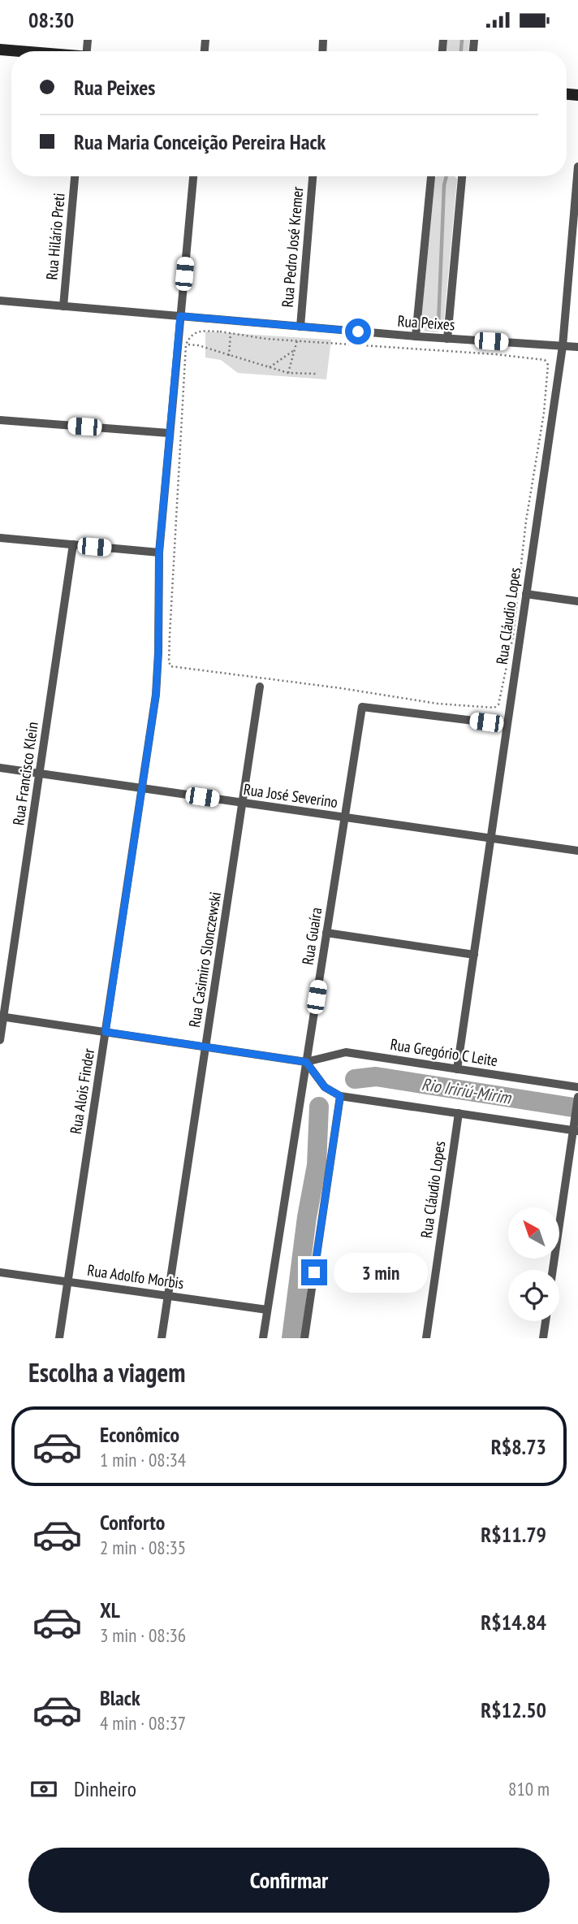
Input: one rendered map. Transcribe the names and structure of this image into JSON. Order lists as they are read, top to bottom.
{
  "streets": {
    "street": [
      "Rua Hilário Preti",
      "Rua Pedro José Kremer",
      "Rua Peixes",
      "Rua Cláudio Lopes",
      "Rua Francisco Klein",
      "Rua José Severino",
      "Rua Guaíra",
      "Rua Casimiro Slonczewski",
      "Rua Gregório C Leite",
      "Rua Alois Finder",
      "Rua Adolfo Morbis"
    ]
  },
  "crossings": [
    ["Rua Hilário Preti", "Rua Peixes"],
    ["Rua Pedro José Kremer", "Rua Peixes"],
    ["Rua Peixes", "Rua Cláudio Lopes"],
    ["Rua Peixes", "Rua Alois Finder"],
    ["Rua Cláudio Lopes", "Rua José Severino"],
    ["Rua Cláudio Lopes", "Rua Guaíra"],
    ["Rua Cláudio Lopes", "Rua Gregório C Leite"],
    ["Rua Francisco Klein", "Rua José Severino"],
    ["Rua Francisco Klein", "Rua Gregório C Leite"],
    ["Rua José Severino", "Rua Guaíra"],
    ["Rua José Severino", "Rua Casimiro Slonczewski"],
    ["Rua José Severino", "Rua Alois Finder"],
    ["Rua Guaíra", "Rua Gregório C Leite"],
    ["Rua Guaíra", "Rua Adolfo Morbis"],
    ["Rua Casimiro Slonczewski", "Rua Gregório C Leite"],
    ["Rua Casimiro Slonczewski", "Rua Adolfo Morbis"],
    ["Rua Gregório C Leite", "Rua Alois Finder"],
    ["Rua Alois Finder", "Rua Adolfo Morbis"]
  ],
  "water": ["Rio Iririú-Mirim"],
  "north": "top left",
  "page": {
    "status": "08:30",
    "banner": ["Rua Peixes", "Rua Maria Conceição Pereira Hack"],
    "bubble": "3 min",
    "heading": "Escolha a viagem",
    "list": [
      {
        "name": "Econômico",
        "note": "1 min · 08:34",
        "value": "R$8.73"
      },
      {
        "name": "Conforto",
        "note": "2 min · 08:35",
        "value": "R$11.79"
      },
      {
        "name": "XL",
        "note": "3 min · 08:36",
        "value": "R$14.84"
      },
      {
        "name": "Black",
        "note": "4 min · 08:37",
        "value": "R$12.50"
      }
    ],
    "pay": ["Dinheiro", "810 m"],
    "buttons": "Confirmar"
  }
}
